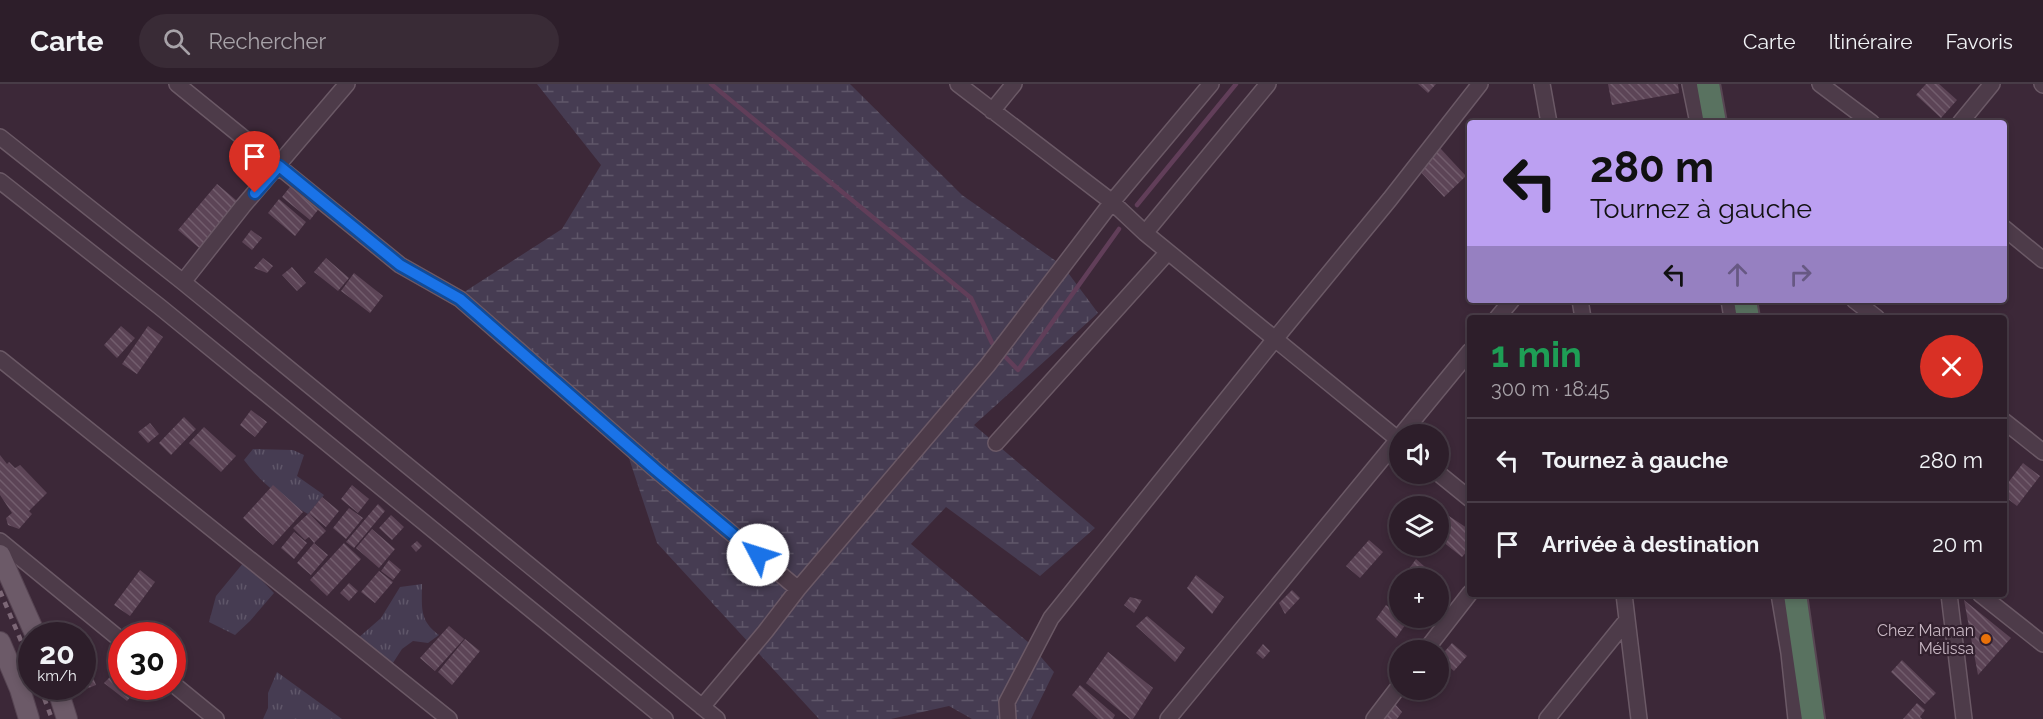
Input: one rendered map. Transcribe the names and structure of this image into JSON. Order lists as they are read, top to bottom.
{
  "places": ["Chez Maman Mélissa"],
  "page": {
    "header": "Carte",
    "search": "Rechercher",
    "nav": ["Carte", "Itinéraire", "Favoris"],
    "turn": ["280 m", "Tournez à gauche"],
    "heading": ["1 min", "300 m · 18:45"],
    "list": [
      {
        "name": "Tournez à gauche",
        "value": "280 m"
      },
      {
        "name": "Arrivée à destination",
        "value": "20 m"
      }
    ],
    "map_buttons": ["+", "−"],
    "speed": "20 km/h",
    "limit": "30"
  }
}
